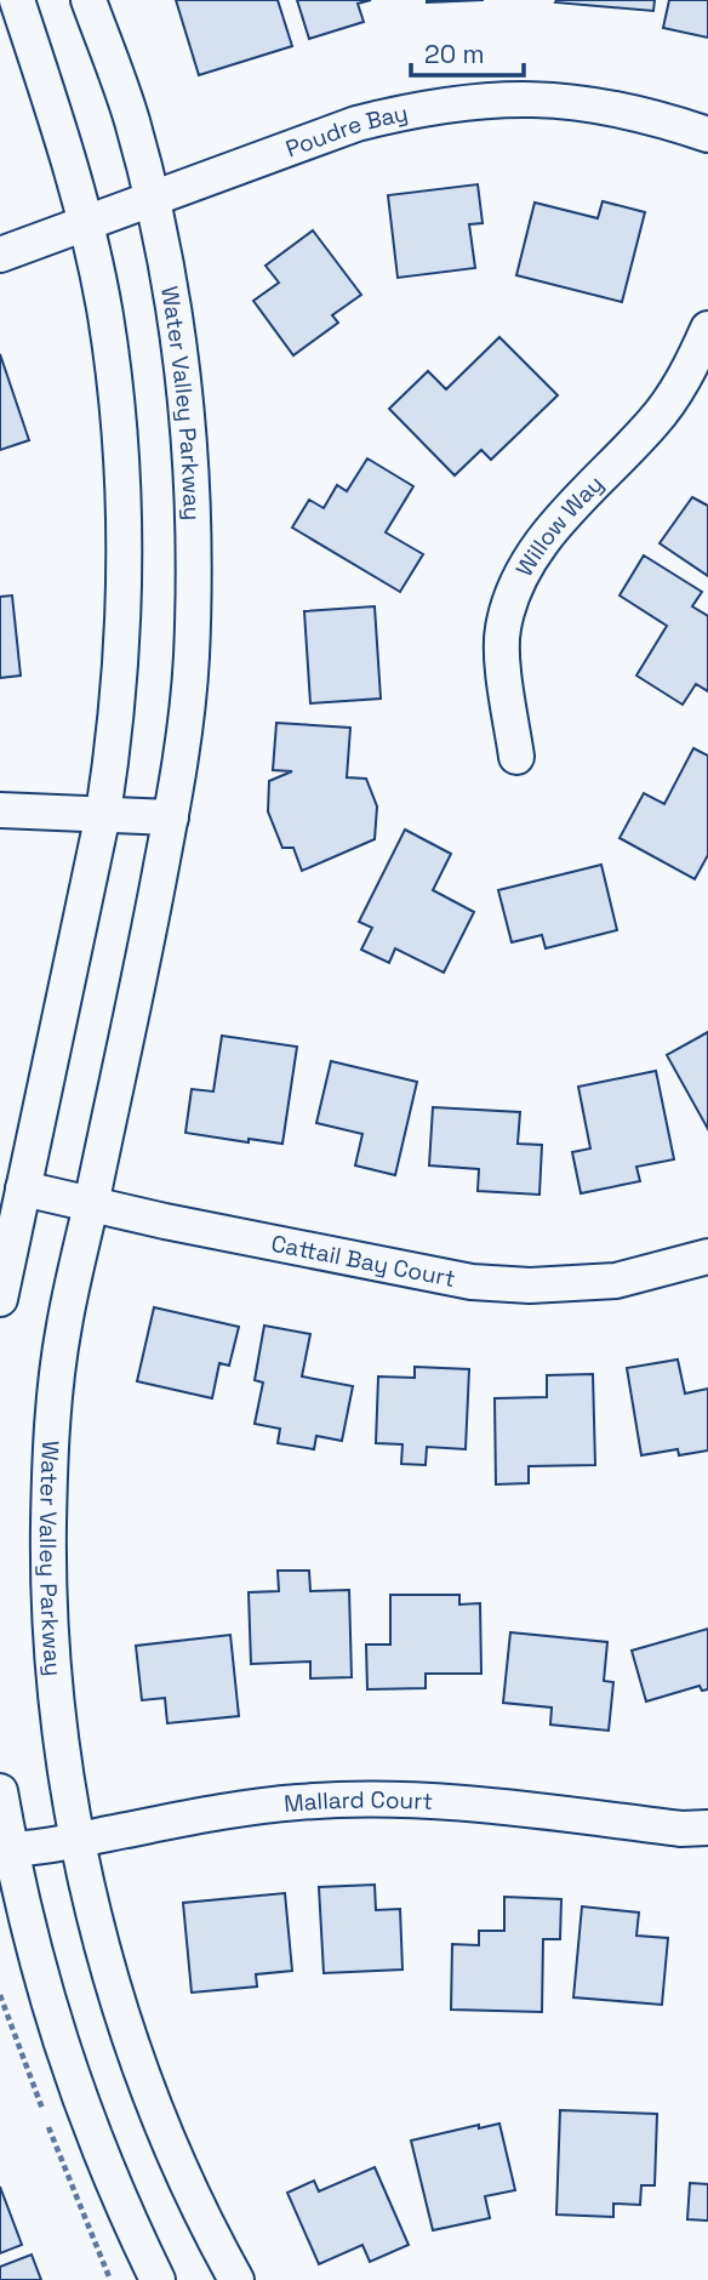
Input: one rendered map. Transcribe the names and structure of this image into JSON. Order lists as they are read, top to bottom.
{
  "streets": {
    "street": [
      "Poudre Bay",
      "Water Valley Parkway",
      "Willow Way",
      "Cattail Bay Court",
      "Mallard Court"
    ]
  },
  "crossings": [
    ["Poudre Bay", "Water Valley Parkway"],
    ["Water Valley Parkway", "Cattail Bay Court"],
    ["Water Valley Parkway", "Mallard Court"]
  ],
  "scale_bar": "20 m"
}
